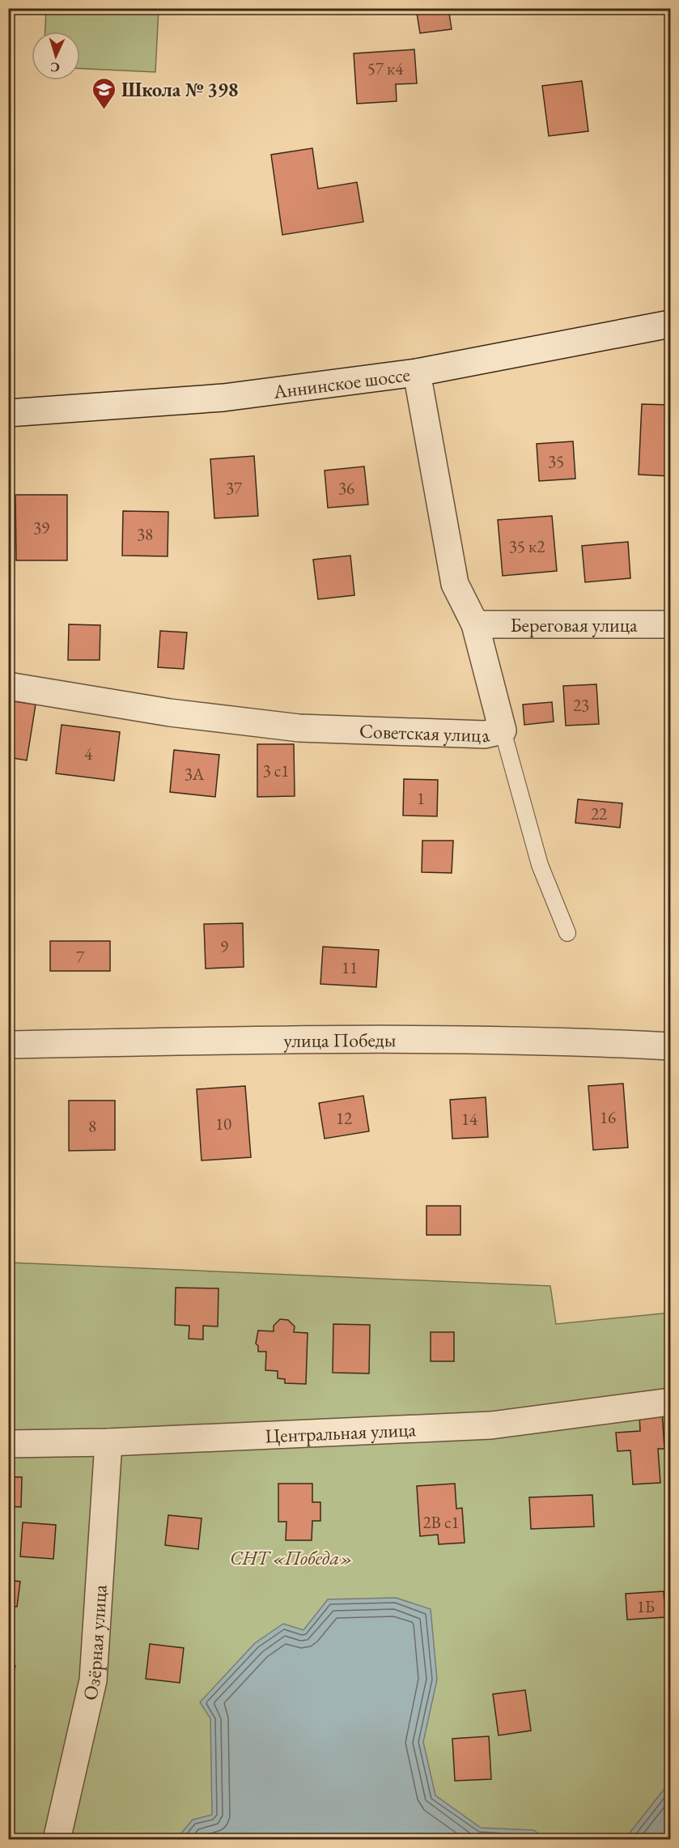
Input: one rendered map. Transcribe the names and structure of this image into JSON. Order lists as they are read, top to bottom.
{
  "streets": {
    "street": [
      "Аннинское шоссе",
      "Береговая улица",
      "Советская улица",
      "улица Победы",
      "Центральная улица",
      "Озёрная улица"
    ]
  },
  "crossings": [
    ["Аннинское шоссе", "Советская улица"],
    ["Береговая улица", "Советская улица"],
    ["Центральная улица", "Озёрная улица"]
  ],
  "parks": ["СНТ «Победа»"],
  "places": {
    "school or university": ["Школа № 398"]
  },
  "house_numbers": [
    "57 к4",
    "35",
    "37",
    "36",
    "39",
    "38",
    "35 к2",
    "23",
    "4",
    "3 с1",
    "3А",
    "1",
    "22",
    "9",
    "7",
    "11",
    "16",
    "12",
    "14",
    "10",
    "8",
    "2В с1",
    "1Б"
  ],
  "north": "bottom"
}
